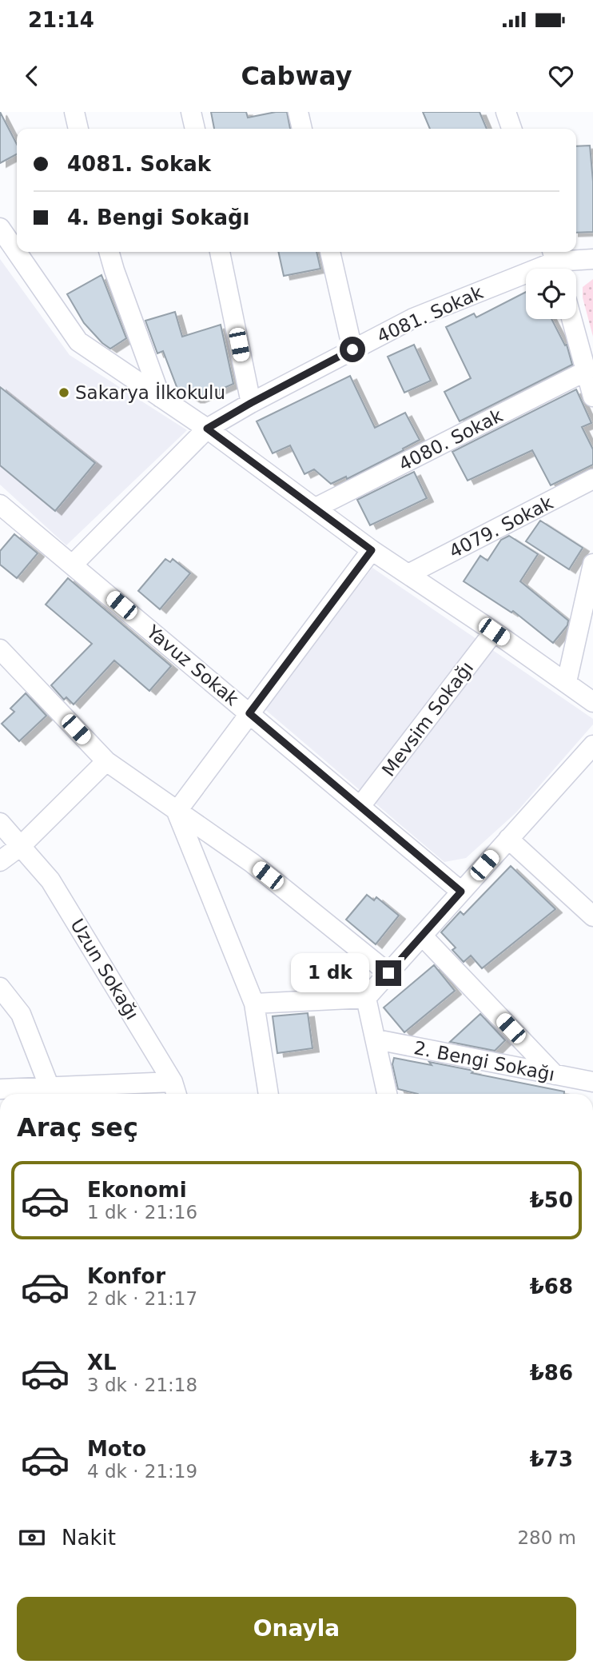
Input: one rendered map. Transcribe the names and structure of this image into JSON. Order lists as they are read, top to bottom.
{
  "streets": {
    "street": [
      "4081. Sokak",
      "4080. Sokak",
      "4079. Sokak",
      "Yavuz Sokak",
      "Mevsim Sokağı",
      "Uzun Sokağı",
      "2. Bengi Sokağı"
    ]
  },
  "crossings": [
    ["4081. Sokak", "Yavuz Sokak"],
    ["Yavuz Sokak", "Mevsim Sokağı"]
  ],
  "places": ["Sakarya İlkokulu"],
  "page": {
    "status": "21:14",
    "header": "Cabway",
    "banner": ["4081. Sokak", "4. Bengi Sokağı"],
    "bubble": "1 dk",
    "heading": "Araç seç",
    "list": [
      {
        "name": "Ekonomi",
        "note": "1 dk · 21:16",
        "value": "₺50"
      },
      {
        "name": "Konfor",
        "note": "2 dk · 21:17",
        "value": "₺68"
      },
      {
        "name": "XL",
        "note": "3 dk · 21:18",
        "value": "₺86"
      },
      {
        "name": "Moto",
        "note": "4 dk · 21:19",
        "value": "₺73"
      }
    ],
    "pay": ["Nakit", "280 m"],
    "buttons": "Onayla"
  }
}
